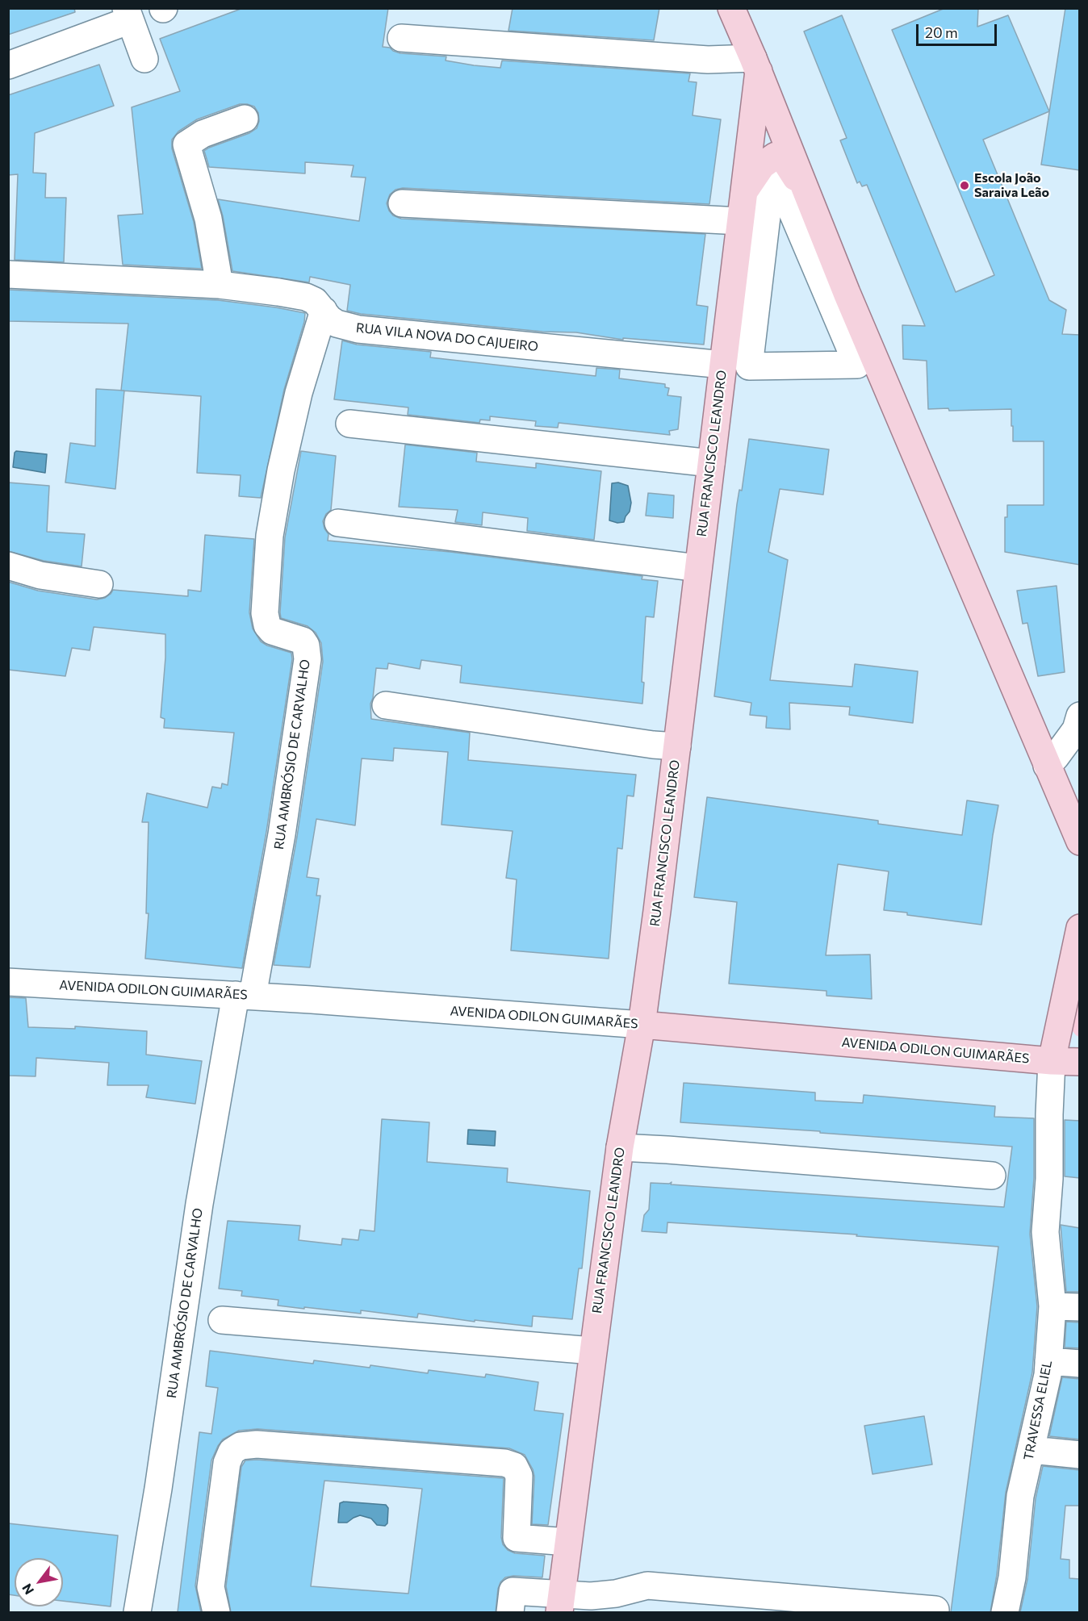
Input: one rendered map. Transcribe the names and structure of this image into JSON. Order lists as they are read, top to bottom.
{
  "streets": {
    "main road": ["RUA FRANCISCO LEANDRO", "AVENIDA ODILON GUIMARÃES"],
    "street": ["RUA VILA NOVA DO CAJUEIRO", "RUA AMBRÓSIO DE CARVALHO", "TRAVESSA ELIEL"]
  },
  "crossings": [
    ["RUA VILA NOVA DO CAJUEIRO", "RUA FRANCISCO LEANDRO"],
    ["RUA VILA NOVA DO CAJUEIRO", "RUA AMBRÓSIO DE CARVALHO"],
    ["RUA FRANCISCO LEANDRO", "AVENIDA ODILON GUIMARÃES"],
    ["RUA AMBRÓSIO DE CARVALHO", "AVENIDA ODILON GUIMARÃES"],
    ["AVENIDA ODILON GUIMARÃES", "TRAVESSA ELIEL"]
  ],
  "places": ["Escola João Saraiva Leão"],
  "scale_bar": "20 m",
  "north": "bottom left"
}
